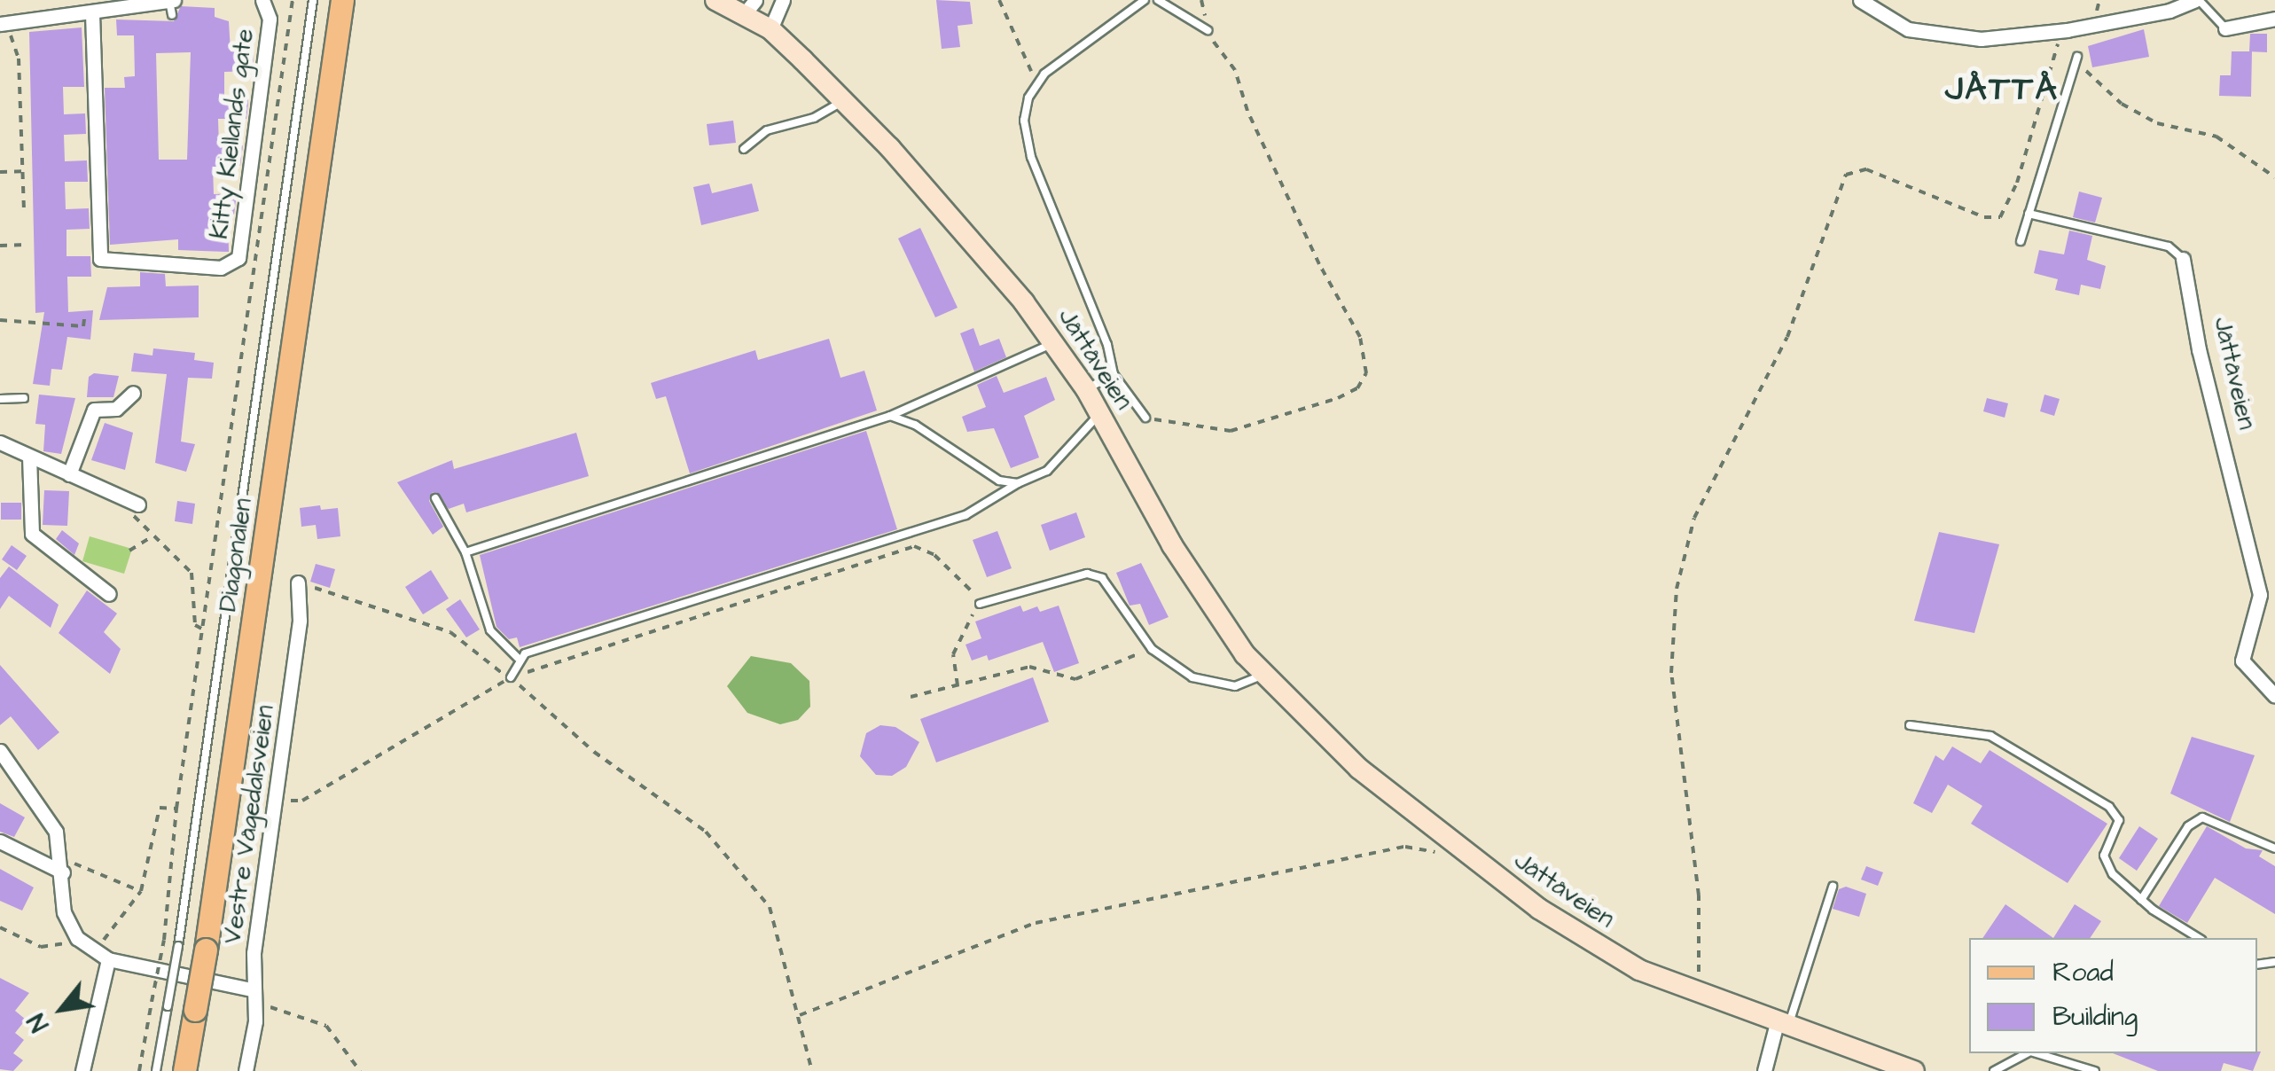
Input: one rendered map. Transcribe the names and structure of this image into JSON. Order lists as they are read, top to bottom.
{
  "streets": {
    "main road": ["Jåttåveien", "Diagonalen"],
    "street": ["Kitty Kiellands gate", "Vestre Vågedalsveien"]
  },
  "districts": ["JÅTTÅ"],
  "legend": ["Road", "Building"],
  "north": "bottom left"
}
